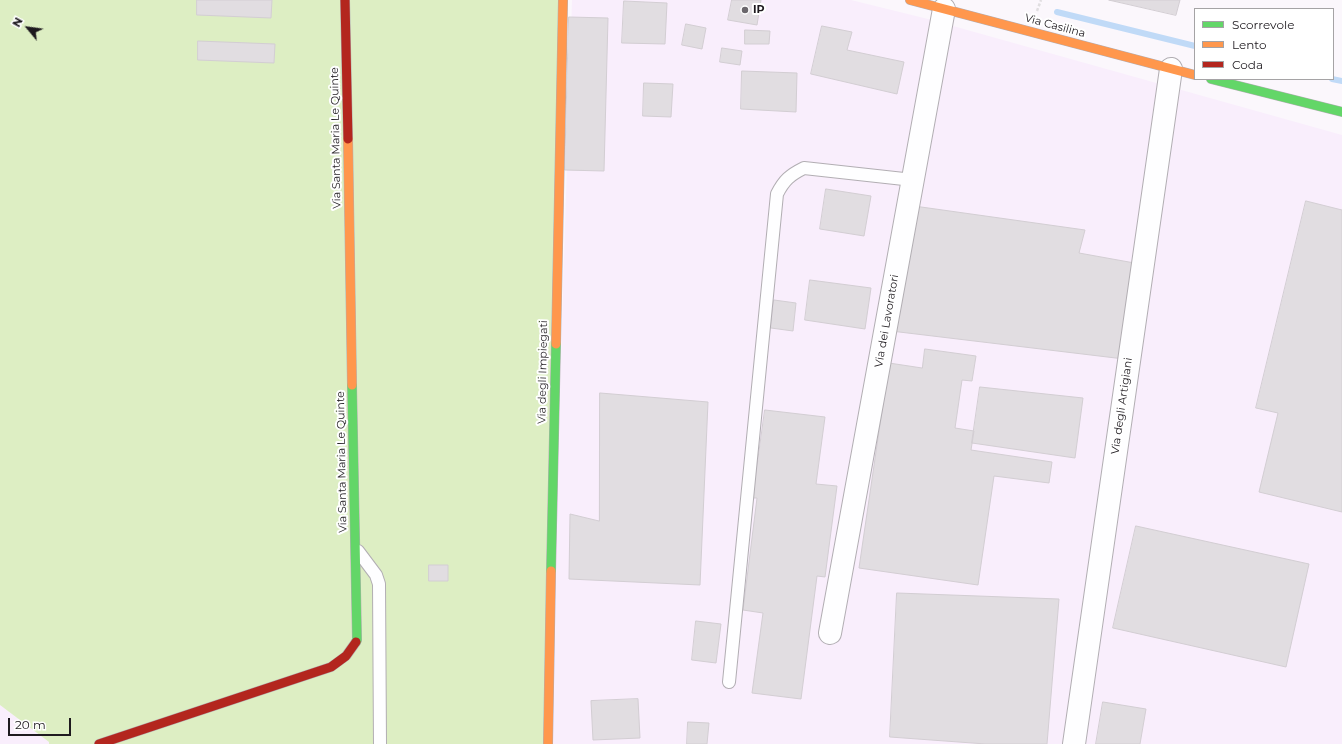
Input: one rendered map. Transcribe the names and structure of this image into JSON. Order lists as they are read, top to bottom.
{
  "streets": {
    "street": [
      "Via Casilina",
      "Via Santa Maria Le Quinte",
      "Via dei Lavoratori",
      "Via degli Impiegati",
      "Via degli Artigiani"
    ]
  },
  "crossings": [
    ["Via Casilina", "Via dei Lavoratori"],
    ["Via Casilina", "Via degli Artigiani"]
  ],
  "places": ["IP"],
  "legend": ["Scorrevole", "Lento", "Coda"],
  "scale_bar": "20 m",
  "north": "top left"
}
